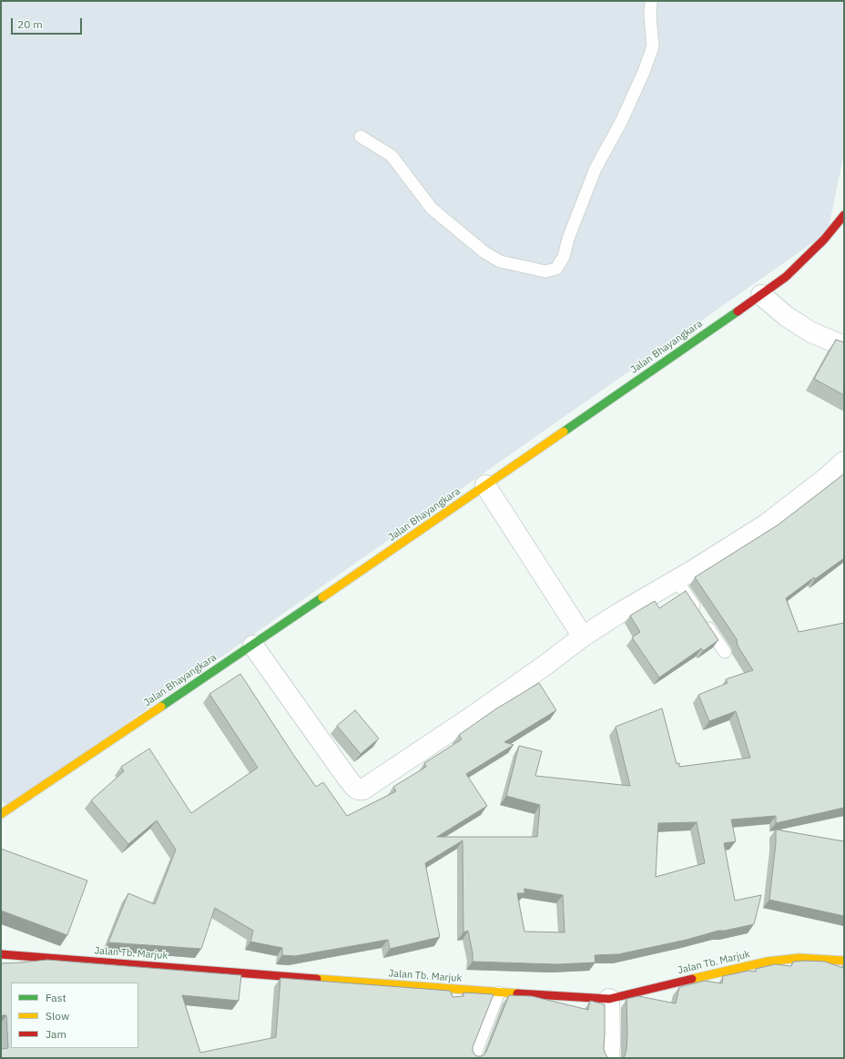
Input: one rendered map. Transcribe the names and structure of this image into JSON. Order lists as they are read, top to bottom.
{
  "streets": {
    "street": ["Jalan Bhayangkara", "Jalan Tb. Marjuk"]
  },
  "legend": ["Fast", "Slow", "Jam"],
  "scale_bar": "20 m"
}
